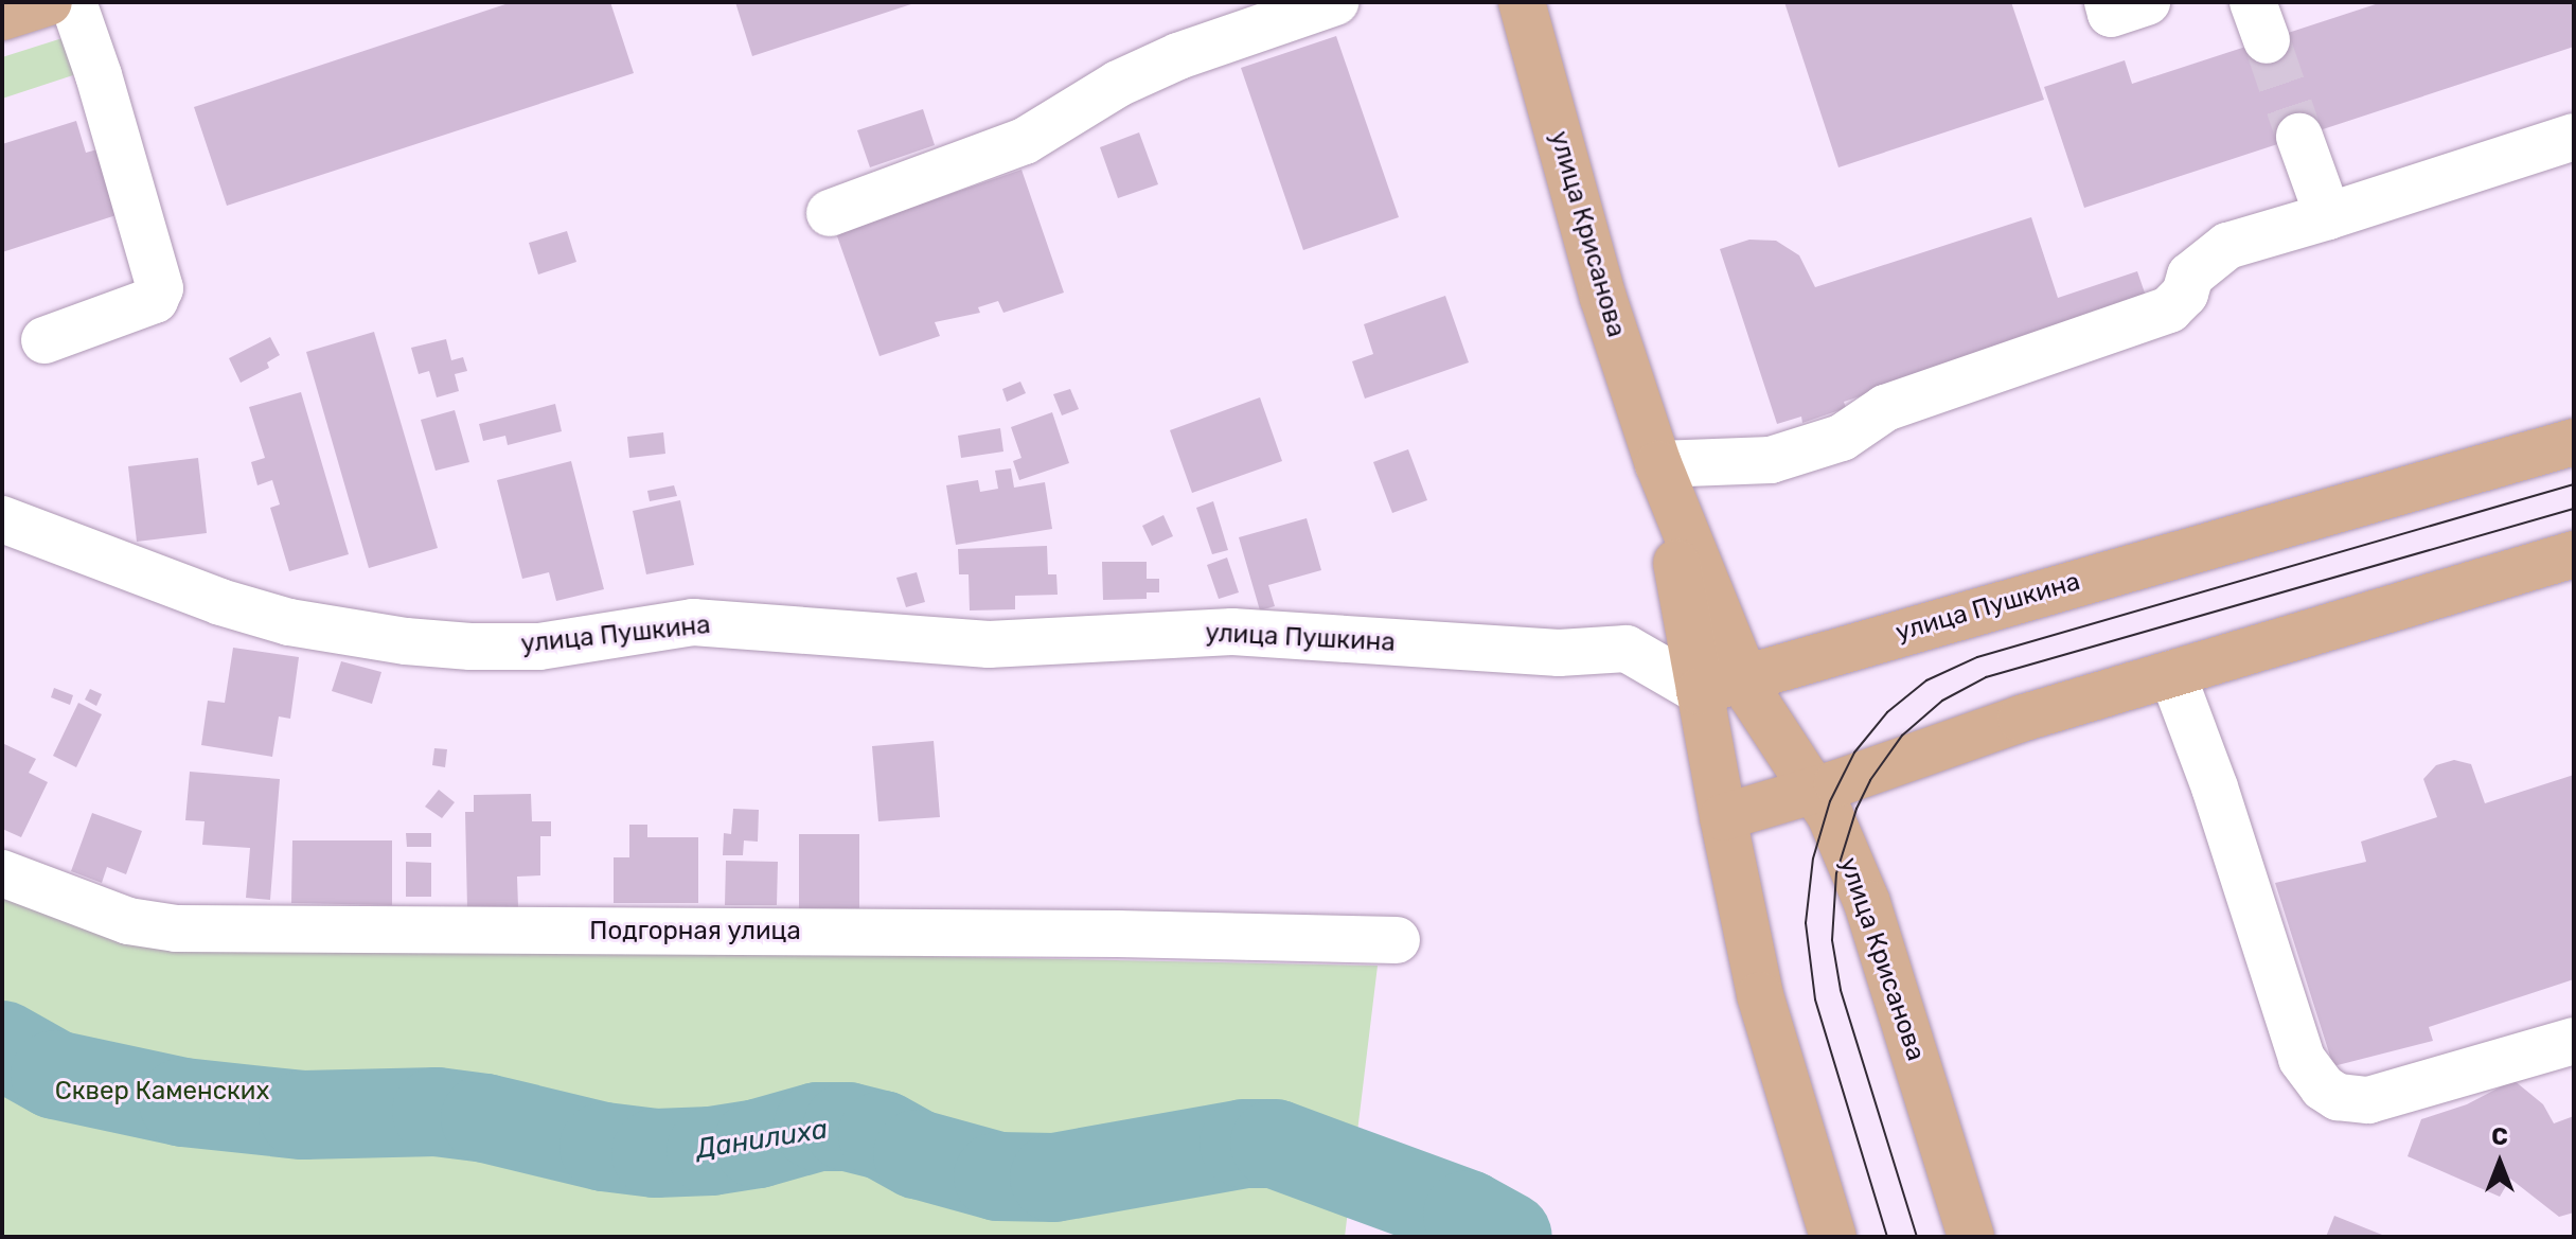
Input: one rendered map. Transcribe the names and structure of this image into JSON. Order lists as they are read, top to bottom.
{
  "streets": {
    "main road": ["улица Крисанова", "улица Пушкина"],
    "street": ["Подгорная улица"]
  },
  "crossings": [
    ["улица Крисанова", "улица Пушкина"]
  ],
  "water": ["Данилиха"],
  "parks": ["Сквер Каменских"],
  "north": "top"
}
